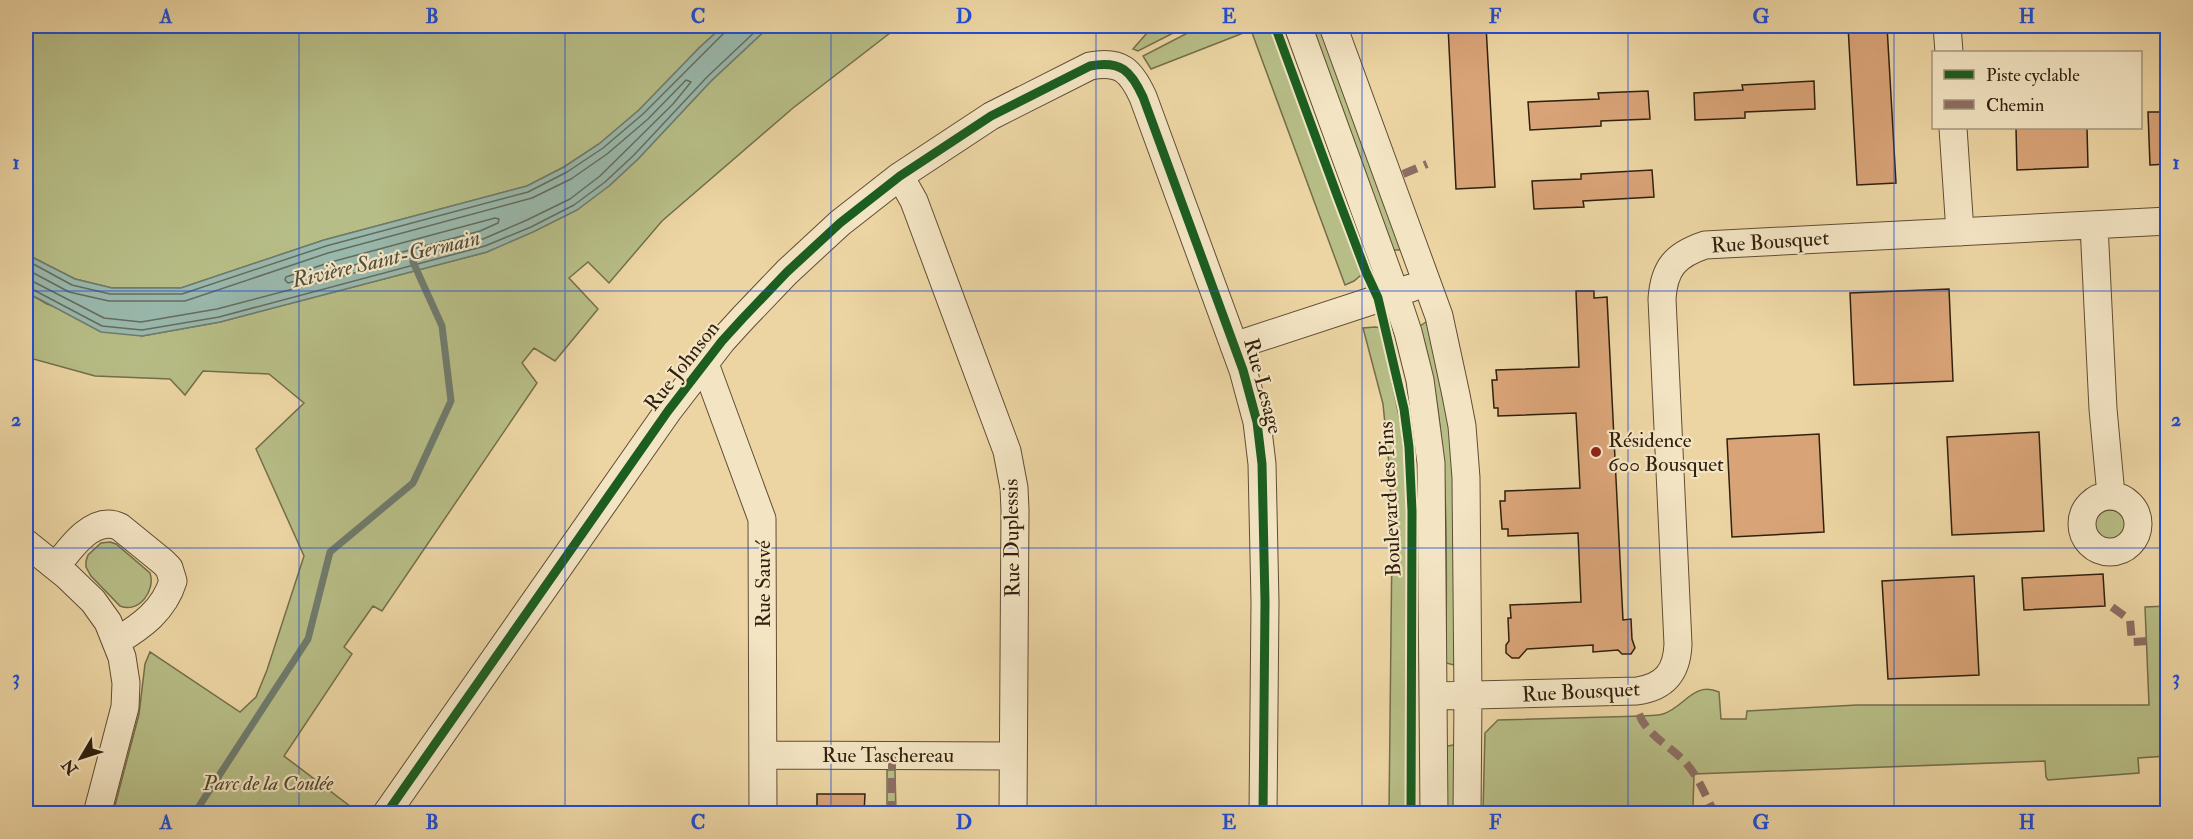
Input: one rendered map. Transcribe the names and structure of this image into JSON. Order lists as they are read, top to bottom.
{
  "streets": {
    "street": [
      "Rue Bousquet",
      "Rue Johnson",
      "Rue Lesage",
      "Boulevard des Pins",
      "Rue Duplessis",
      "Rue Sauvé",
      "Rue Taschereau"
    ]
  },
  "crossings": [
    ["Rue Bousquet", "Boulevard des Pins"],
    ["Rue Johnson", "Rue Lesage"],
    ["Rue Johnson", "Rue Duplessis"],
    ["Rue Johnson", "Rue Sauvé"],
    ["Rue Duplessis", "Rue Taschereau"],
    ["Rue Sauvé", "Rue Taschereau"]
  ],
  "water": ["Rivière Saint-Germain"],
  "parks": ["Parc de la Coulée"],
  "places": ["Résidence 600 Bousquet"],
  "legend": ["Piste cyclable", "Chemin"],
  "north": "bottom left",
  "grid": {
    "columns": [
      "A",
      "B",
      "C",
      "D",
      "E",
      "F",
      "G",
      "H"
    ],
    "rows": ["1", "2", "3"]
  }
}
